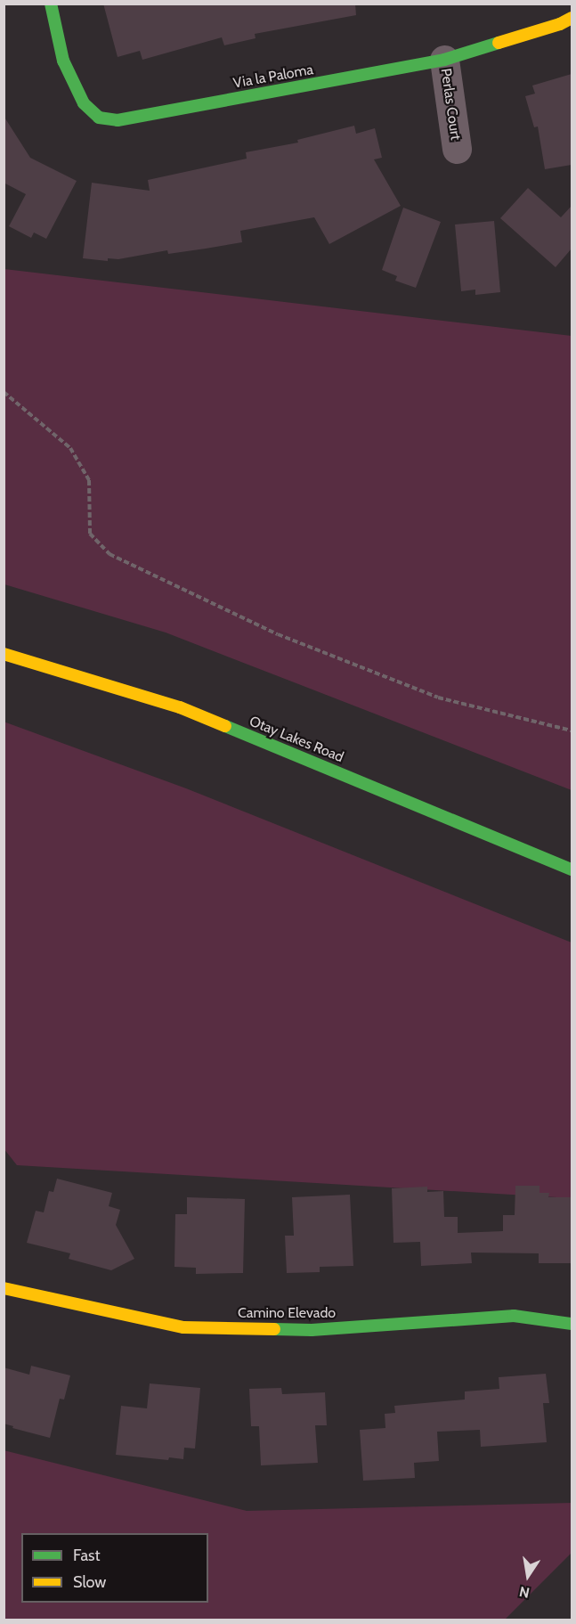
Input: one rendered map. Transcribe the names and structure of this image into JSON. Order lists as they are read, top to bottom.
{
  "streets": {
    "street": [
      "Via la Paloma",
      "Perlas Court",
      "Otay Lakes Road",
      "Camino Elevado"
    ]
  },
  "crossings": [
    ["Via la Paloma", "Perlas Court"]
  ],
  "legend": ["Fast", "Slow"],
  "north": "bottom"
}
